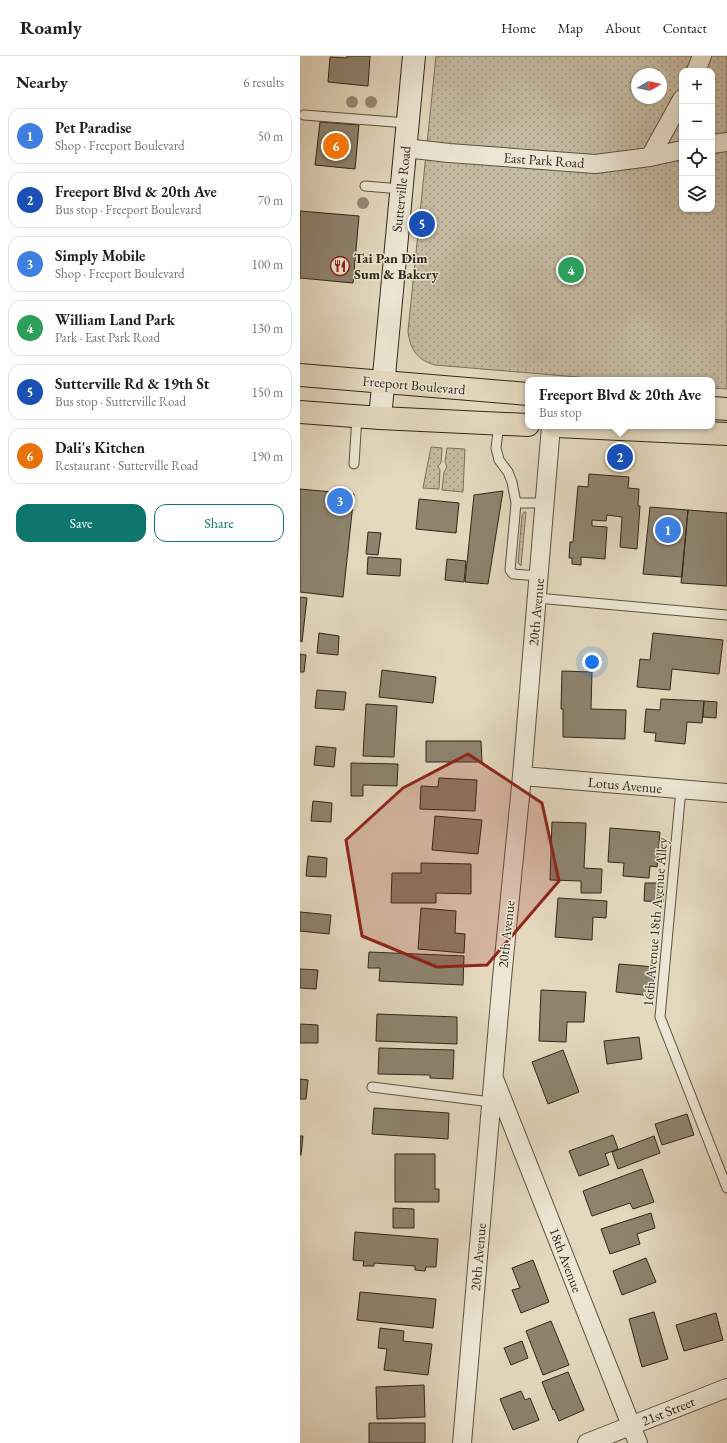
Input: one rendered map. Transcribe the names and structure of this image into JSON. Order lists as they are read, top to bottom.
{
  "streets": {
    "main road": ["Sutterville Road", "Freeport Boulevard"],
    "street": [
      "East Park Road",
      "20th Avenue",
      "Lotus Avenue",
      "18th Avenue",
      "21st Street"
    ],
    "lane": ["16th Avenue 18th Avenue Alley"]
  },
  "crossings": [
    ["East Park Road", "Sutterville Road"],
    ["Sutterville Road", "Freeport Boulevard"],
    ["20th Avenue", "Lotus Avenue"],
    ["20th Avenue", "18th Avenue"],
    ["Lotus Avenue", "16th Avenue 18th Avenue Alley"],
    ["18th Avenue", "21st Street"]
  ],
  "places": {
    "restaurant": ["Tai Pan Dim Sum & Bakery"]
  },
  "north": "right",
  "page": {
    "header": "Roamly",
    "nav": [
      "Home",
      "Map",
      "About",
      "Contact"
    ],
    "heading": ["Nearby", "6 results"],
    "map_buttons": ["+", "−"],
    "list": [
      {
        "mark": "1",
        "name": "Pet Paradise",
        "note": "Shop · Freeport Boulevard",
        "value": "50 m"
      },
      {
        "mark": "2",
        "name": "Freeport Blvd & 20th Ave",
        "note": "Bus stop · Freeport Boulevard",
        "value": "70 m"
      },
      {
        "mark": "3",
        "name": "Simply Mobile",
        "note": "Shop · Freeport Boulevard",
        "value": "100 m"
      },
      {
        "mark": "4",
        "name": "William Land Park",
        "note": "Park · East Park Road",
        "value": "130 m"
      },
      {
        "mark": "5",
        "name": "Sutterville Rd & 19th St",
        "note": "Bus stop · Sutterville Road",
        "value": "150 m"
      },
      {
        "mark": "6",
        "name": "Dali's Kitchen",
        "note": "Restaurant · Sutterville Road",
        "value": "190 m"
      }
    ],
    "pins": [
      "6",
      "5",
      "4",
      "2",
      "3",
      "1"
    ],
    "popup": ["Freeport Blvd & 20th Ave", "Bus stop"],
    "buttons": ["Save", "Share"]
  }
}
